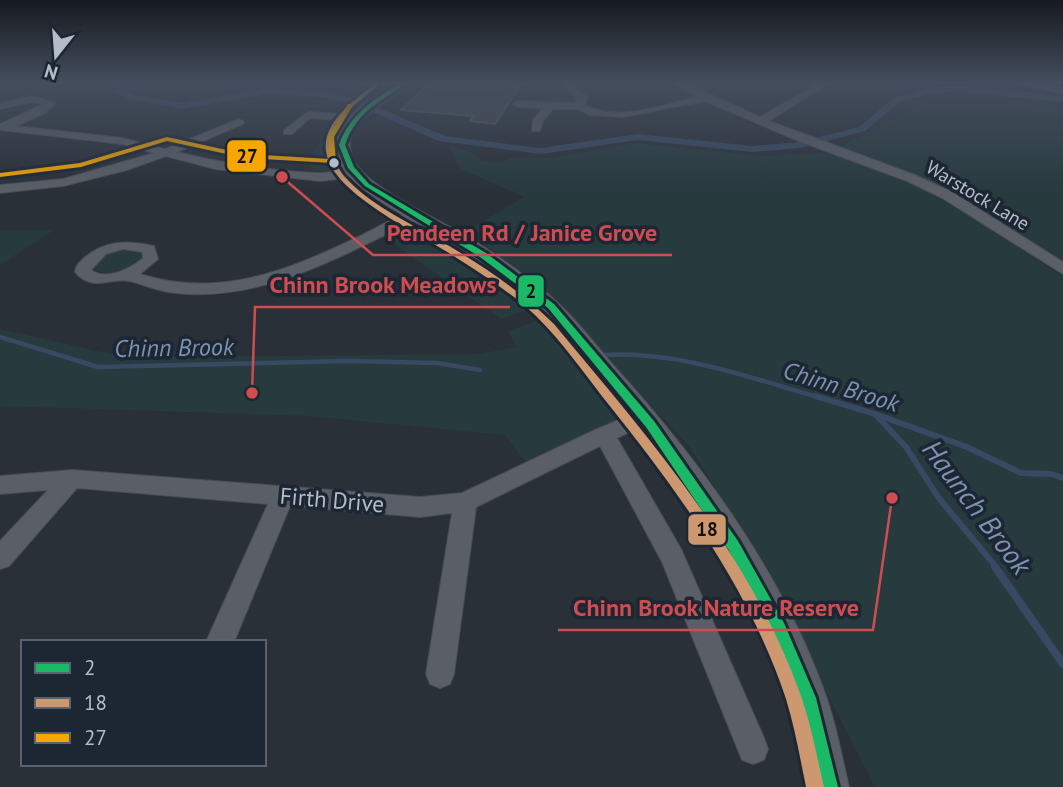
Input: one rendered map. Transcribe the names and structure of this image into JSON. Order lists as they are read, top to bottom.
{
  "streets": {
    "street": ["Warstock Lane", "Firth Drive"]
  },
  "water": ["Chinn Brook", "Haunch Brook"],
  "places": ["Pendeen Rd / Janice Grove", "Chinn Brook Meadows", "Chinn Brook Nature Reserve"],
  "lines": ["transit line 2", "transit line 18", "transit line 27"],
  "legend": ["2", "18", "27"],
  "north": "bottom"
}
